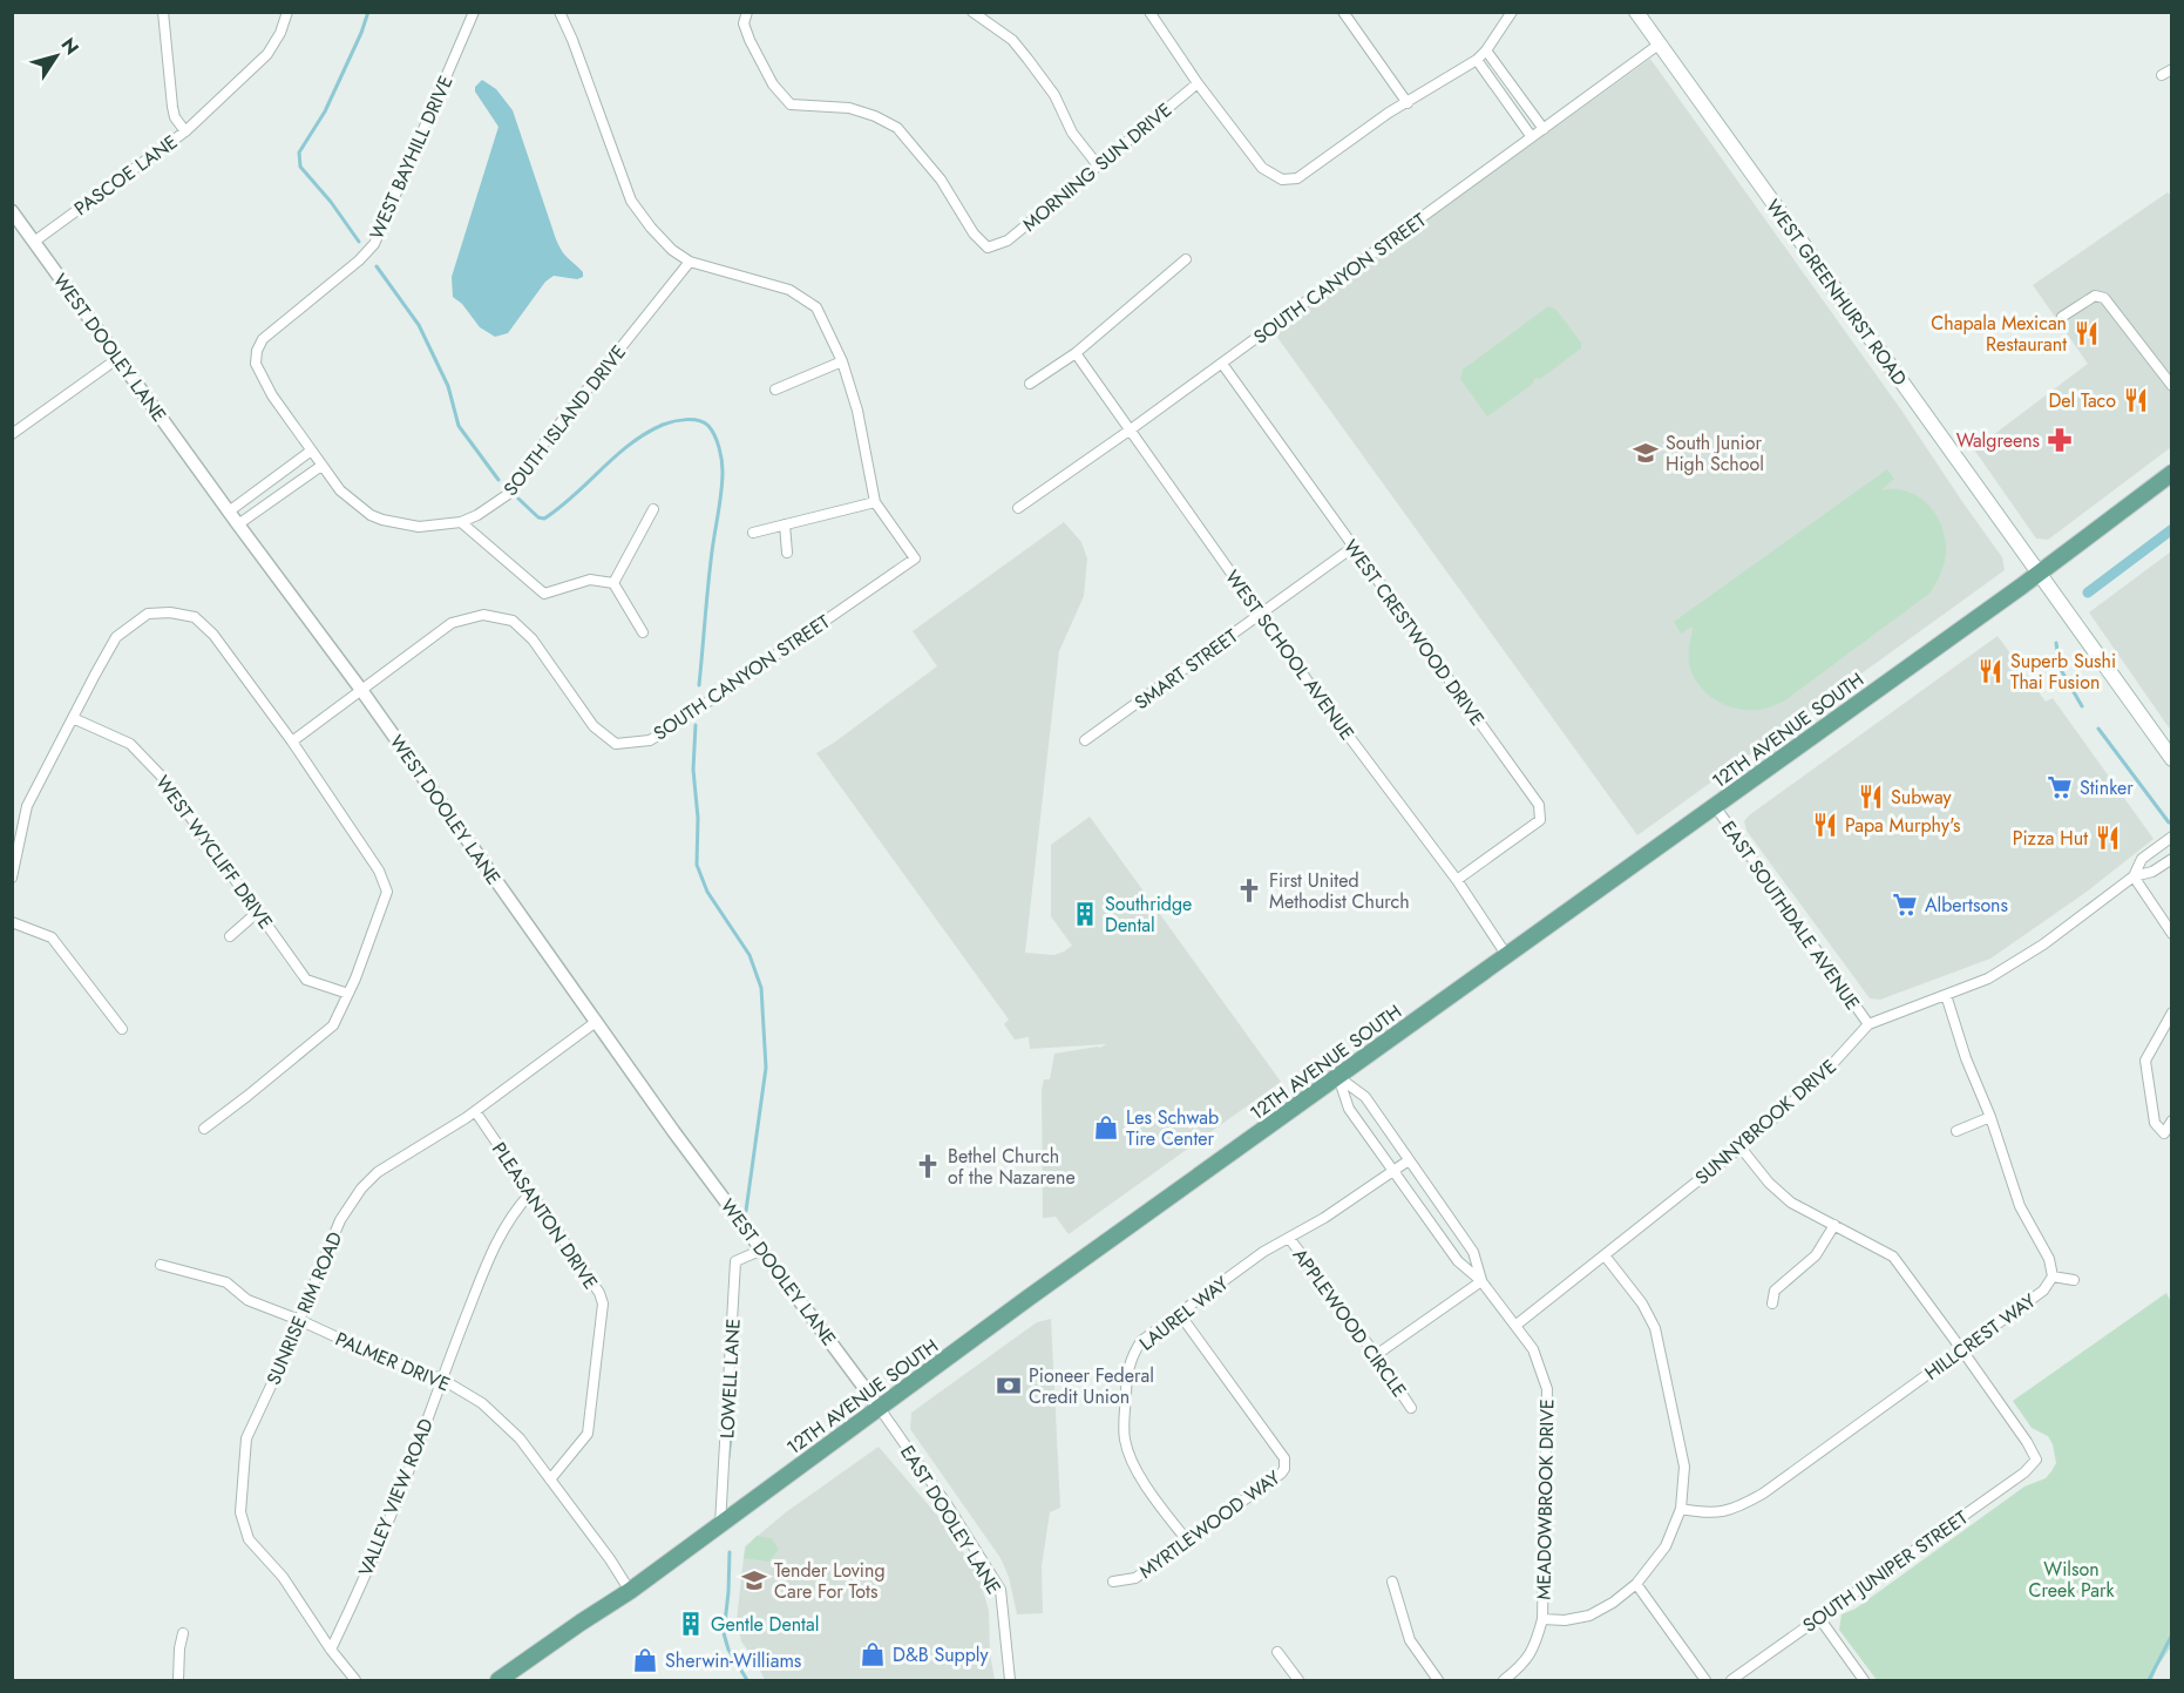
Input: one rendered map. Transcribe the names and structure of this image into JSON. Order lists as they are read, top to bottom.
{
  "streets": {
    "main road": ["WEST GREENHURST ROAD", "12TH AVENUE SOUTH"],
    "street": [
      "WEST BAYHILL DRIVE",
      "MORNING SUN DRIVE",
      "PASCOE LANE",
      "SOUTH CANYON STREET",
      "WEST DOOLEY LANE",
      "SOUTH ISLAND DRIVE",
      "WEST CRESTWOOD DRIVE",
      "WEST SCHOOL AVENUE",
      "SMART STREET",
      "WEST WYCLIFF DRIVE",
      "EAST SOUTHDALE AVENUE",
      "SUNNYBROOK DRIVE",
      "PLEASANTON DRIVE",
      "SUNRISE RIM ROAD",
      "LAUREL WAY",
      "APPLEWOOD CIRCLE",
      "HILLCREST WAY",
      "PALMER DRIVE",
      "LOWELL LANE",
      "VALLEY VIEW ROAD",
      "MEADOWBROOK DRIVE",
      "EAST DOOLEY LANE",
      "MYRTLEWOOD WAY",
      "SOUTH JUNIPER STREET"
    ]
  },
  "crossings": [
    ["WEST BAYHILL DRIVE", "SOUTH ISLAND DRIVE"],
    ["PASCOE LANE", "WEST DOOLEY LANE"],
    ["SOUTH CANYON STREET", "WEST GREENHURST ROAD"],
    ["SOUTH CANYON STREET", "WEST DOOLEY LANE"],
    ["SOUTH CANYON STREET", "WEST CRESTWOOD DRIVE"],
    ["SOUTH CANYON STREET", "WEST SCHOOL AVENUE"],
    ["WEST GREENHURST ROAD", "12TH AVENUE SOUTH"],
    ["WEST DOOLEY LANE", "12TH AVENUE SOUTH"],
    ["WEST DOOLEY LANE", "SUNRISE RIM ROAD"],
    ["WEST DOOLEY LANE", "LOWELL LANE"],
    ["WEST DOOLEY LANE", "EAST DOOLEY LANE"],
    ["WEST CRESTWOOD DRIVE", "WEST SCHOOL AVENUE"],
    ["WEST CRESTWOOD DRIVE", "SMART STREET"],
    ["WEST SCHOOL AVENUE", "SMART STREET"],
    ["WEST SCHOOL AVENUE", "12TH AVENUE SOUTH"],
    ["12TH AVENUE SOUTH", "EAST SOUTHDALE AVENUE"],
    ["12TH AVENUE SOUTH", "PALMER DRIVE"],
    ["12TH AVENUE SOUTH", "LOWELL LANE"],
    ["12TH AVENUE SOUTH", "MEADOWBROOK DRIVE"],
    ["12TH AVENUE SOUTH", "EAST DOOLEY LANE"],
    ["EAST SOUTHDALE AVENUE", "SUNNYBROOK DRIVE"],
    ["SUNNYBROOK DRIVE", "HILLCREST WAY"],
    ["SUNNYBROOK DRIVE", "MEADOWBROOK DRIVE"],
    ["PLEASANTON DRIVE", "SUNRISE RIM ROAD"],
    ["PLEASANTON DRIVE", "PALMER DRIVE"],
    ["PLEASANTON DRIVE", "VALLEY VIEW ROAD"],
    ["SUNRISE RIM ROAD", "PALMER DRIVE"],
    ["SUNRISE RIM ROAD", "VALLEY VIEW ROAD"],
    ["LAUREL WAY", "APPLEWOOD CIRCLE"],
    ["LAUREL WAY", "MEADOWBROOK DRIVE"],
    ["LAUREL WAY", "MYRTLEWOOD WAY"],
    ["HILLCREST WAY", "SOUTH JUNIPER STREET"],
    ["PALMER DRIVE", "VALLEY VIEW ROAD"]
  ],
  "parks": ["Wilson Creek Park"],
  "places": {
    "restaurant": [
      "Chapala Mexican Restaurant",
      "Del Taco",
      "Superb Sushi Thai Fusion",
      "Subway",
      "Papa Murphy's",
      "Pizza Hut"
    ],
    "pharmacy": ["Walgreens"],
    "school or university": ["South Junior High School", "Tender Loving Care For Tots"],
    "supermarket": ["Stinker", "Albertsons"],
    "church": ["First United Methodist Church", "Bethel Church of the Nazarene"],
    "building": ["Southridge Dental", "Gentle Dental"],
    "shop": ["Les Schwab Tire Center", "D&B Supply", "Sherwin-Williams"],
    "bank": ["Pioneer Federal Credit Union"]
  },
  "north": "top right"
}
